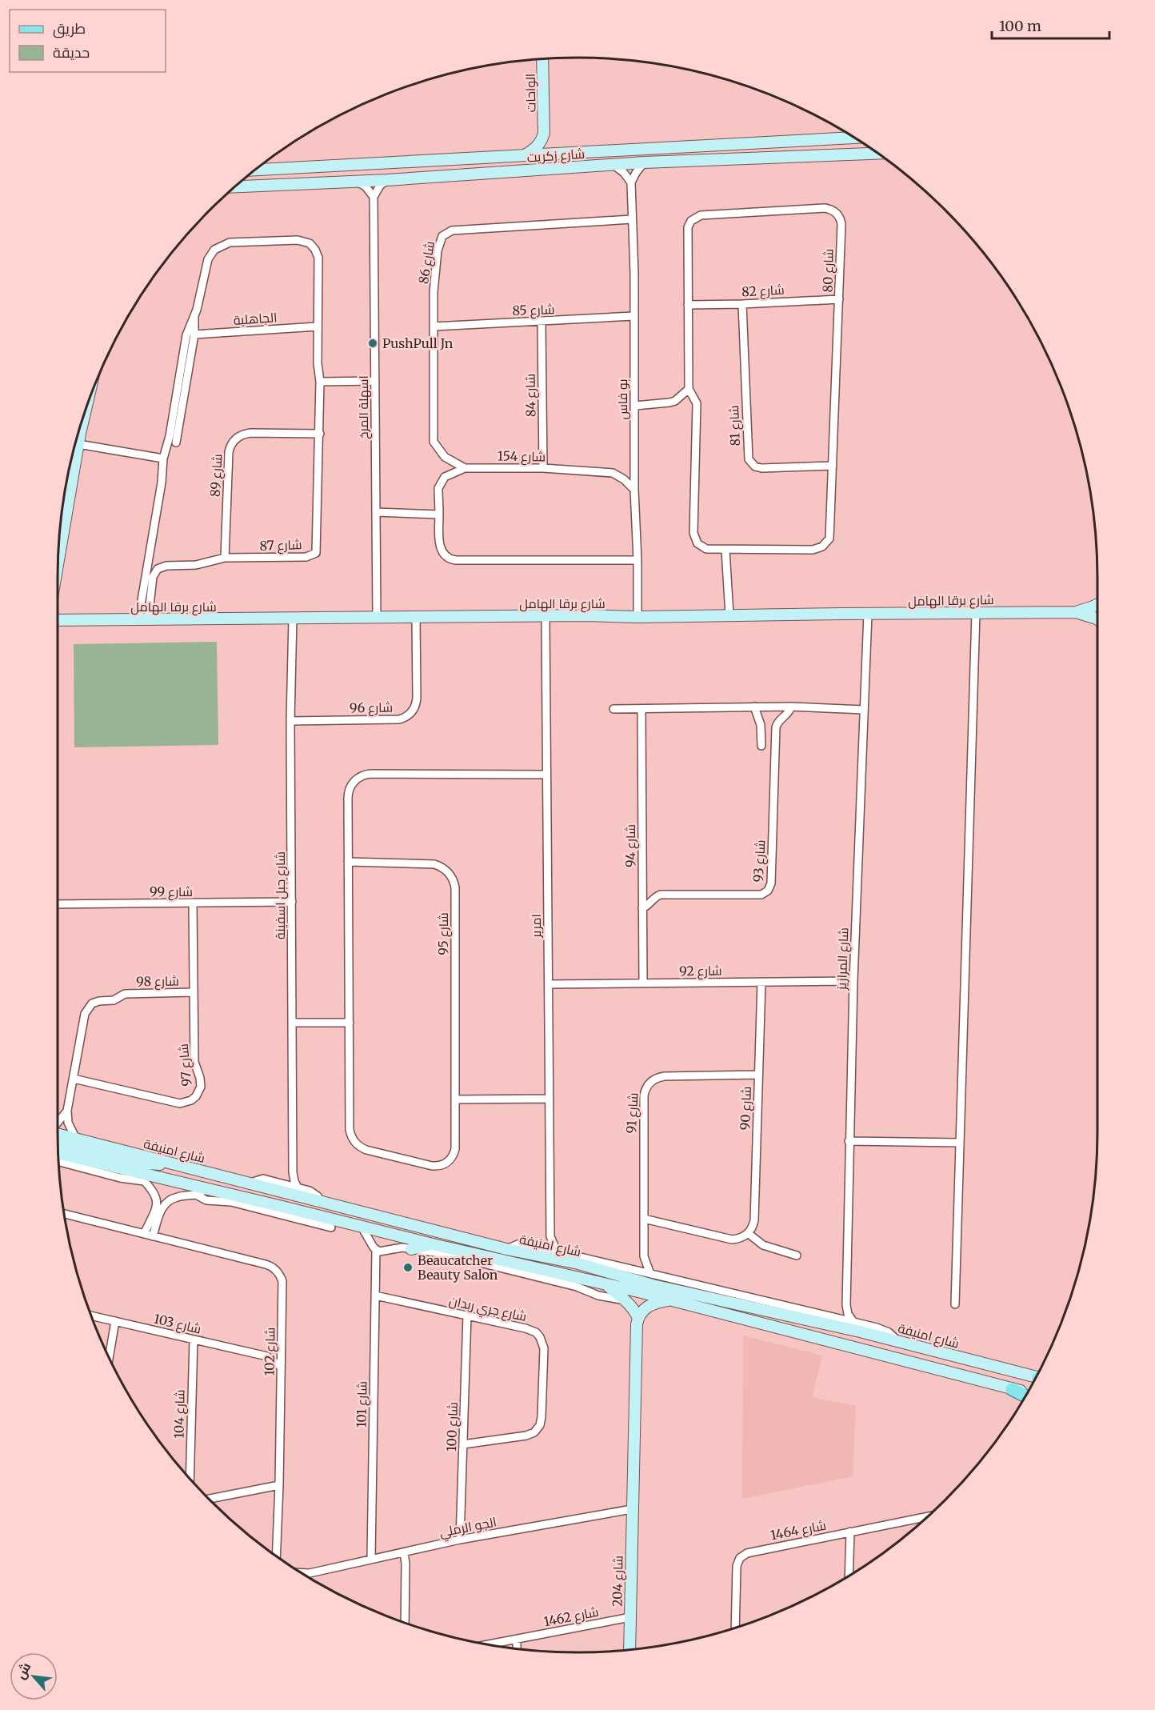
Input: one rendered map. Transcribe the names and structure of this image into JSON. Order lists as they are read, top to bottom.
{
  "streets": {
    "street": [
      "الواحات",
      "شارع زكريت",
      "شارع 86",
      "شارع 80",
      "شارع 82",
      "شارع 85",
      "الجاهلية",
      "شارع 84",
      "بو فاس",
      "اسهلة المرخ",
      "شارع 81",
      "شارع 154",
      "شارع 89",
      "شارع 87",
      "شارع برقا الهامل",
      "شارع 96",
      "شارع 94",
      "شارع 93",
      "شارع 99",
      "شارع جبل اسفينة",
      "امرير",
      "شارع 95",
      "شارع المرازيز",
      "شارع 92",
      "شارع 98",
      "شارع 97",
      "شارع 90",
      "شارع 91",
      "شارع امنيفة",
      "شارع جري ربدان",
      "شارع 103",
      "شارع 102",
      "شارع 101",
      "شارع 104",
      "شارع 100",
      "الجو الرملي",
      "شارع 1464",
      "شارع 204",
      "شارع 1462"
    ]
  },
  "crossings": [
    ["شارع 86", "شارع 85"],
    ["شارع 86", "بو فاس"],
    ["شارع 86", "شارع 154"],
    ["شارع 80", "شارع 82"],
    ["شارع 80", "شارع 81"],
    ["شارع 82", "شارع 81"],
    ["شارع 85", "شارع 84"],
    ["شارع 85", "بو فاس"],
    ["الجاهلية", "شارع 87"],
    ["شارع 84", "شارع 154"],
    ["بو فاس", "شارع 154"],
    ["بو فاس", "شارع برقا الهامل"],
    ["اسهلة المرخ", "شارع برقا الهامل"],
    ["شارع 89", "شارع 87"],
    ["شارع 87", "شارع برقا الهامل"],
    ["شارع برقا الهامل", "شارع 96"],
    ["شارع برقا الهامل", "شارع جبل اسفينة"],
    ["شارع برقا الهامل", "امرير"],
    ["شارع برقا الهامل", "شارع المرازيز"],
    ["شارع 96", "شارع جبل اسفينة"],
    ["شارع 94", "شارع 93"],
    ["شارع 94", "شارع 92"],
    ["شارع 99", "شارع جبل اسفينة"],
    ["شارع 99", "شارع 97"],
    ["امرير", "شارع 95"],
    ["امرير", "شارع 92"],
    ["شارع المرازيز", "شارع 92"],
    ["شارع 92", "شارع 90"],
    ["شارع 98", "شارع 97"],
    ["شارع 98", "شارع امنيفة"],
    ["شارع 90", "شارع 91"],
    ["شارع جري ربدان", "شارع 101"],
    ["شارع جري ربدان", "شارع 100"],
    ["شارع 103", "شارع 102"],
    ["شارع 103", "شارع 104"],
    ["شارع 101", "الجو الرملي"],
    ["شارع 100", "الجو الرملي"],
    ["الجو الرملي", "شارع 204"],
    ["شارع 204", "شارع 1462"]
  ],
  "places": ["PushPull Jn", "Beaucatcher Beauty Salon"],
  "legend": ["طريق", "حديقة"],
  "scale_bar": "100 m",
  "north": "top left"
}
